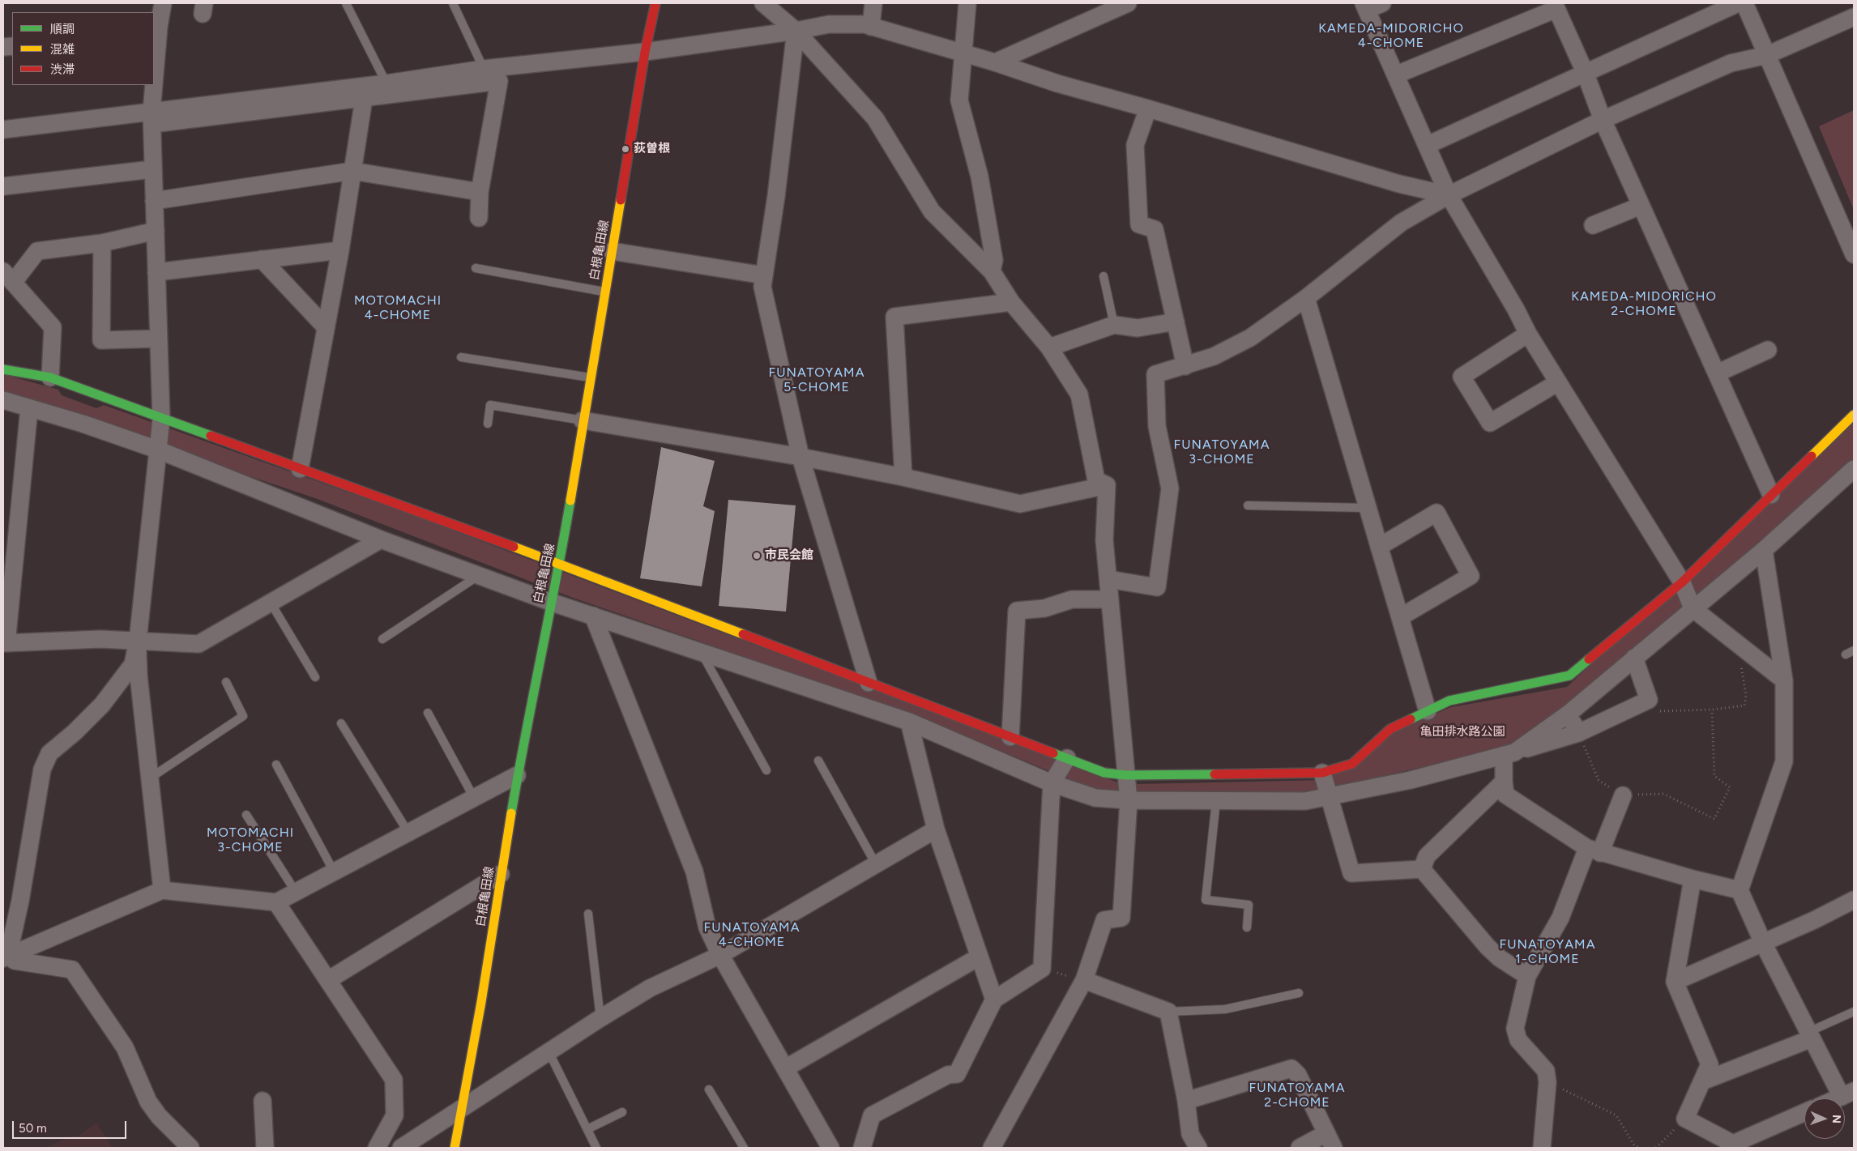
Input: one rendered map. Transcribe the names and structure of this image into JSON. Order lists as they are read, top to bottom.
{
  "streets": {
    "street": ["白根亀田線"]
  },
  "districts": [
    "KAMEDA-MIDORICHO 4-CHOME",
    "KAMEDA-MIDORICHO 2-CHOME",
    "MOTOMACHI 4-CHOME",
    "FUNATOYAMA 5-CHOME",
    "FUNATOYAMA 3-CHOME",
    "MOTOMACHI 3-CHOME",
    "FUNATOYAMA 4-CHOME",
    "FUNATOYAMA 1-CHOME",
    "FUNATOYAMA 2-CHOME"
  ],
  "parks": ["亀田排水路公園"],
  "places": ["荻曽根", "市民会館"],
  "legend": ["順調", "混雑", "渋滞"],
  "scale_bar": "50 m",
  "north": "right"
}
